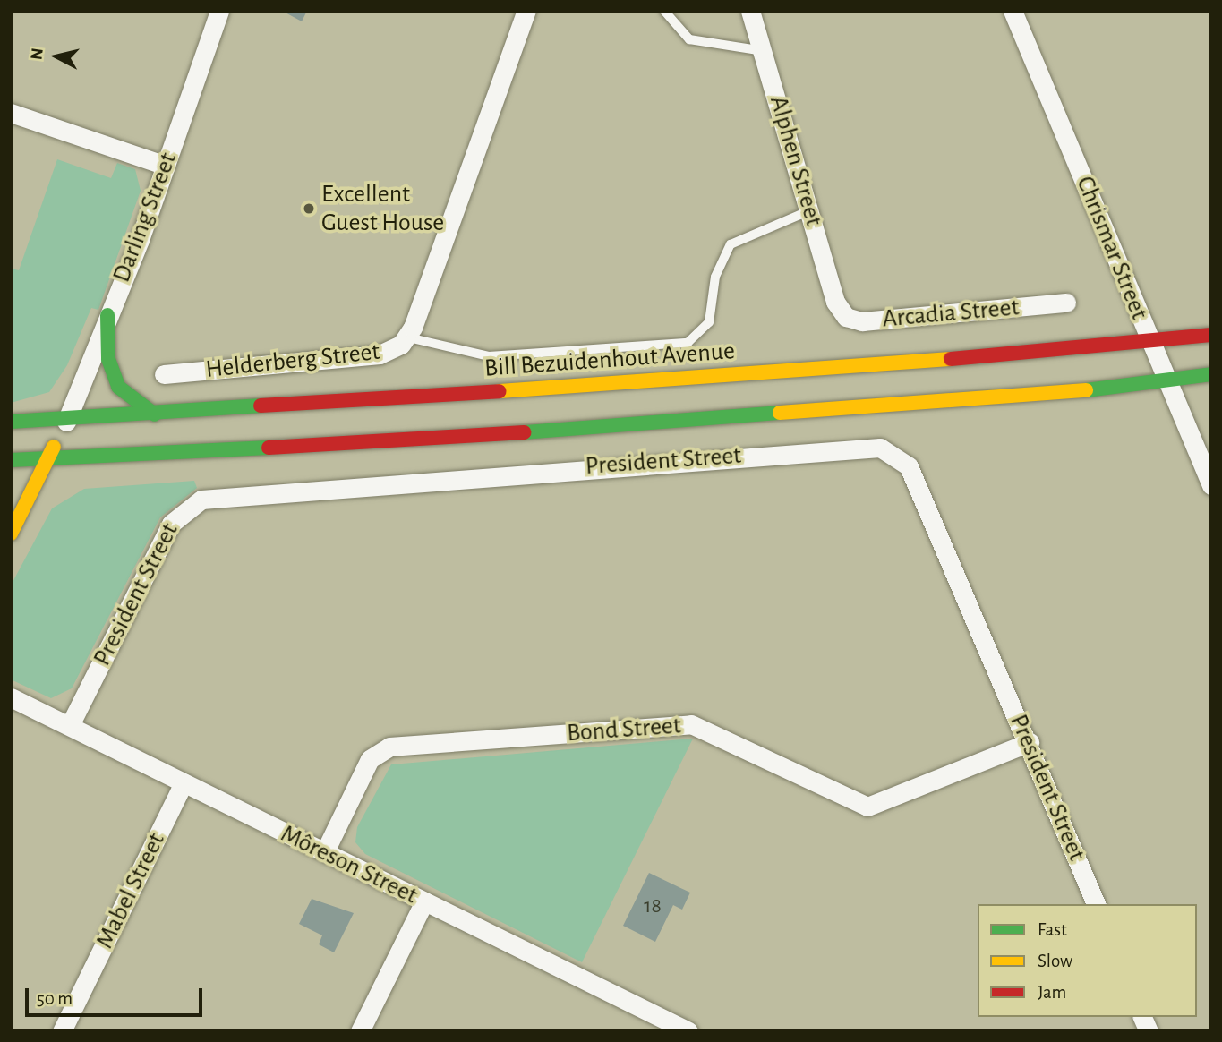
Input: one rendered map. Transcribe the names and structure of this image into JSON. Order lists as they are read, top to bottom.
{
  "streets": {
    "main road": ["Bill Bezuidenhout Avenue"],
    "street": [
      "Alphen Street",
      "Darling Street",
      "Chrismar Street",
      "Arcadia Street",
      "Helderberg Street",
      "President Street",
      "Bond Street",
      "Môreson Street",
      "Mabel Street"
    ]
  },
  "crossings": [
    ["Alphen Street", "Arcadia Street"],
    ["Darling Street", "Bill Bezuidenhout Avenue"],
    ["Chrismar Street", "Bill Bezuidenhout Avenue"],
    ["President Street", "Bond Street"],
    ["President Street", "Môreson Street"],
    ["Bond Street", "Môreson Street"],
    ["Môreson Street", "Mabel Street"]
  ],
  "places": ["Excellent Guest House"],
  "house_numbers": ["18"],
  "legend": ["Fast", "Slow", "Jam"],
  "scale_bar": "50 m",
  "north": "left"
}
